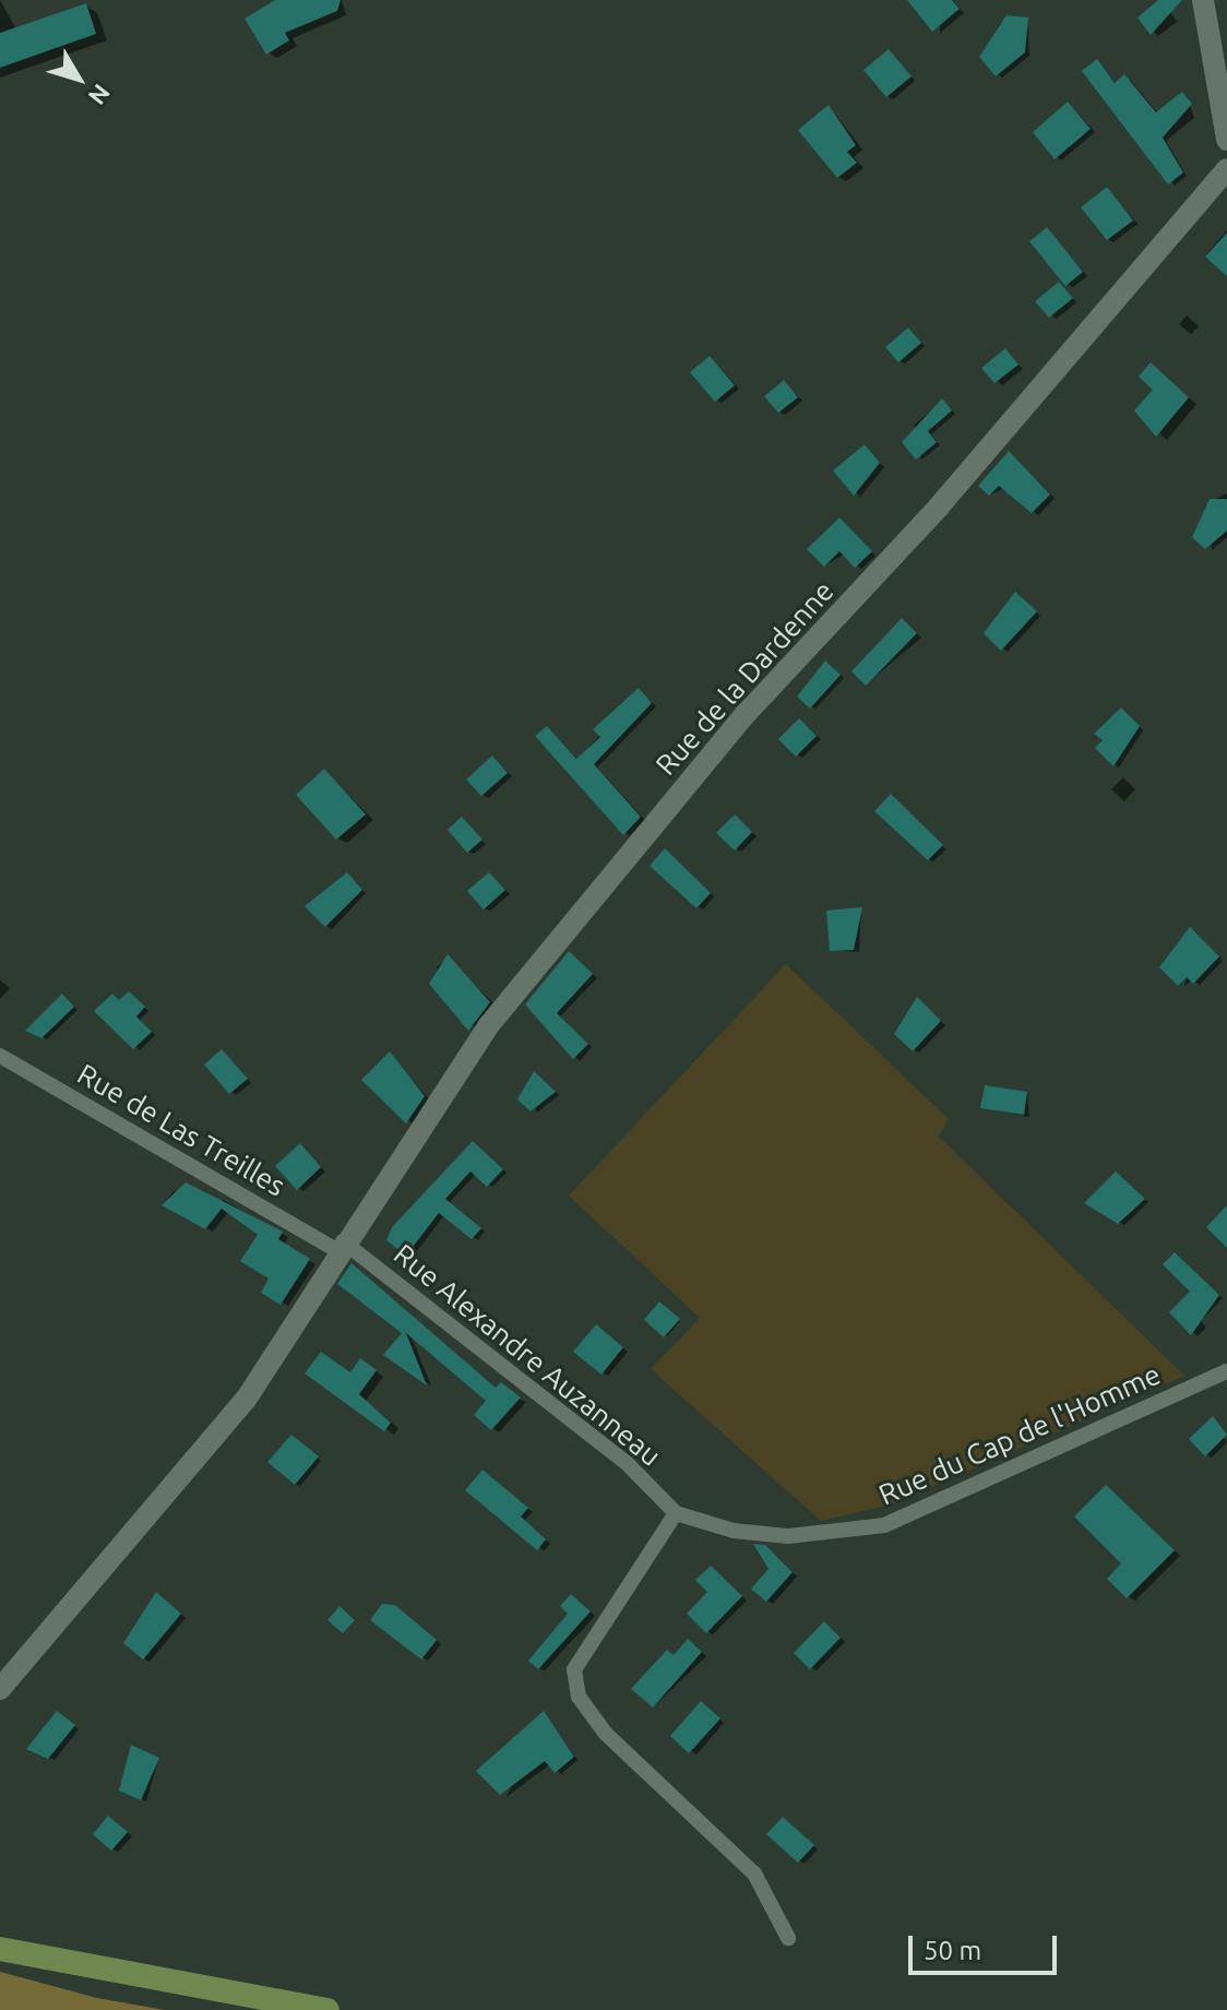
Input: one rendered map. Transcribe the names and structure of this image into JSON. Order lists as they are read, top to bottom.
{
  "streets": {
    "street": [
      "Rue de la Dardenne",
      "Rue de Las Treilles",
      "Rue Alexandre Auzanneau",
      "Rue du Cap de l'Homme"
    ]
  },
  "crossings": [
    ["Rue de la Dardenne", "Rue de Las Treilles"],
    ["Rue de la Dardenne", "Rue Alexandre Auzanneau"],
    ["Rue de Las Treilles", "Rue Alexandre Auzanneau"],
    ["Rue Alexandre Auzanneau", "Rue du Cap de l'Homme"]
  ],
  "scale_bar": "50 m",
  "north": "bottom right"
}
